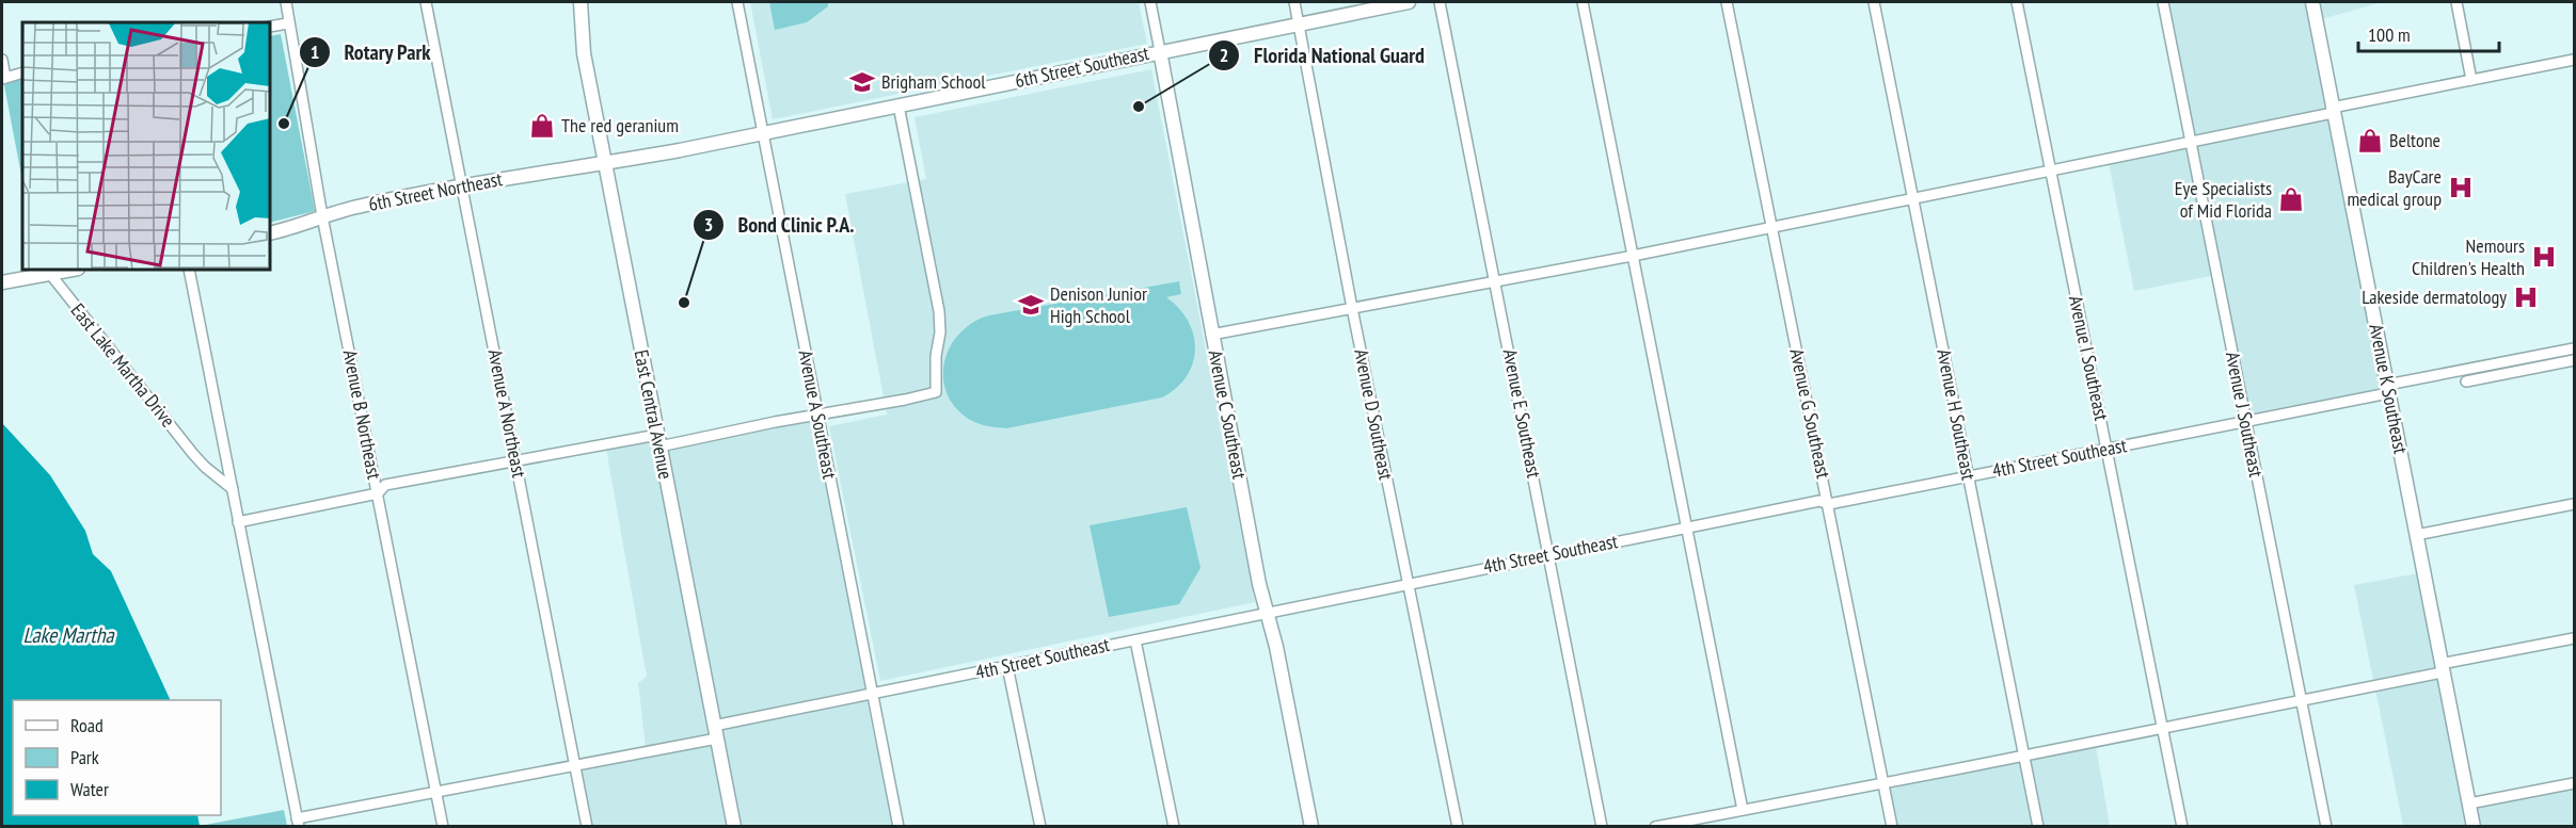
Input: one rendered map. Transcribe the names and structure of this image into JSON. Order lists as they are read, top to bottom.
{
  "streets": {
    "street": [
      "6th Street Southeast",
      "6th Street Northeast",
      "Avenue I Southeast",
      "East Lake Martha Drive",
      "Avenue K Southeast",
      "Avenue A Northeast",
      "Avenue E Southeast",
      "Avenue G Southeast",
      "Avenue B Northeast",
      "East Central Avenue",
      "Avenue A Southeast",
      "Avenue C Southeast",
      "Avenue D Southeast",
      "Avenue H Southeast",
      "Avenue J Southeast",
      "4th Street Southeast"
    ]
  },
  "crossings": [
    ["6th Street Southeast", "6th Street Northeast"],
    ["6th Street Southeast", "East Central Avenue"],
    ["6th Street Southeast", "Avenue A Southeast"],
    ["6th Street Southeast", "Avenue C Southeast"],
    ["6th Street Southeast", "Avenue D Southeast"],
    ["6th Street Northeast", "Avenue A Northeast"],
    ["6th Street Northeast", "Avenue B Northeast"],
    ["6th Street Northeast", "East Central Avenue"],
    ["Avenue I Southeast", "4th Street Southeast"],
    ["Avenue K Southeast", "4th Street Southeast"],
    ["Avenue A Northeast", "4th Street Southeast"],
    ["Avenue E Southeast", "4th Street Southeast"],
    ["Avenue G Southeast", "4th Street Southeast"],
    ["Avenue B Northeast", "4th Street Southeast"],
    ["East Central Avenue", "4th Street Southeast"],
    ["Avenue A Southeast", "4th Street Southeast"],
    ["Avenue C Southeast", "4th Street Southeast"],
    ["Avenue D Southeast", "4th Street Southeast"],
    ["Avenue H Southeast", "4th Street Southeast"],
    ["Avenue J Southeast", "4th Street Southeast"]
  ],
  "water": ["Lake Martha"],
  "places": {
    "school or university": ["Brigham School", "Denison Junior High School"],
    "other": ["Florida National Guard", "Rotary Park", "Bond Clinic P.A."],
    "shop": ["The red geranium", "Beltone", "Eye Specialists of Mid Florida"],
    "hospital": ["BayCare medical group", "Nemours Children's Health", "Lakeside dermatology"]
  },
  "legend": ["Road", "Park", "Water"],
  "scale_bar": "100 m"
}
